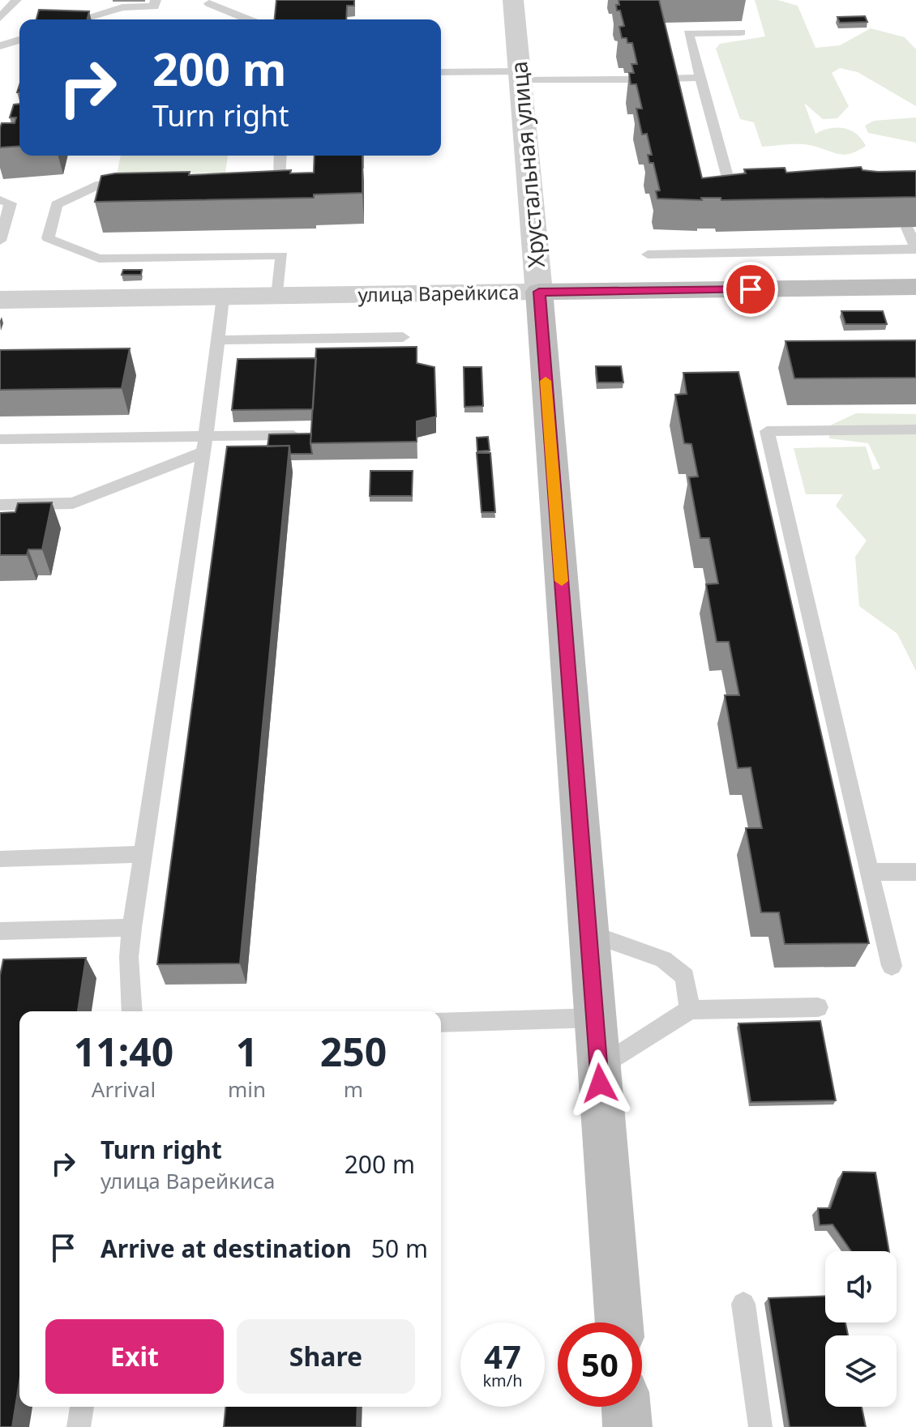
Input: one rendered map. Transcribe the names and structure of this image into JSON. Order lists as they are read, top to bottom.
{
  "streets": {
    "main road": ["Хрустальная улица", "улица Варейкиса"]
  },
  "crossings": [
    ["Хрустальная улица", "улица Варейкиса"]
  ],
  "page": {
    "turn": ["200 m", "Turn right"],
    "eta": [
      "11:40",
      "Arrival",
      "1",
      "min",
      "250",
      "m"
    ],
    "list": [
      {
        "name": "Turn right",
        "note": "улица Варейкиса",
        "value": "200 m"
      },
      {
        "name": "Arrive at destination",
        "value": "50 m"
      }
    ],
    "buttons": ["Exit", "Share"],
    "speed": "47 km/h",
    "limit": "50"
  }
}
